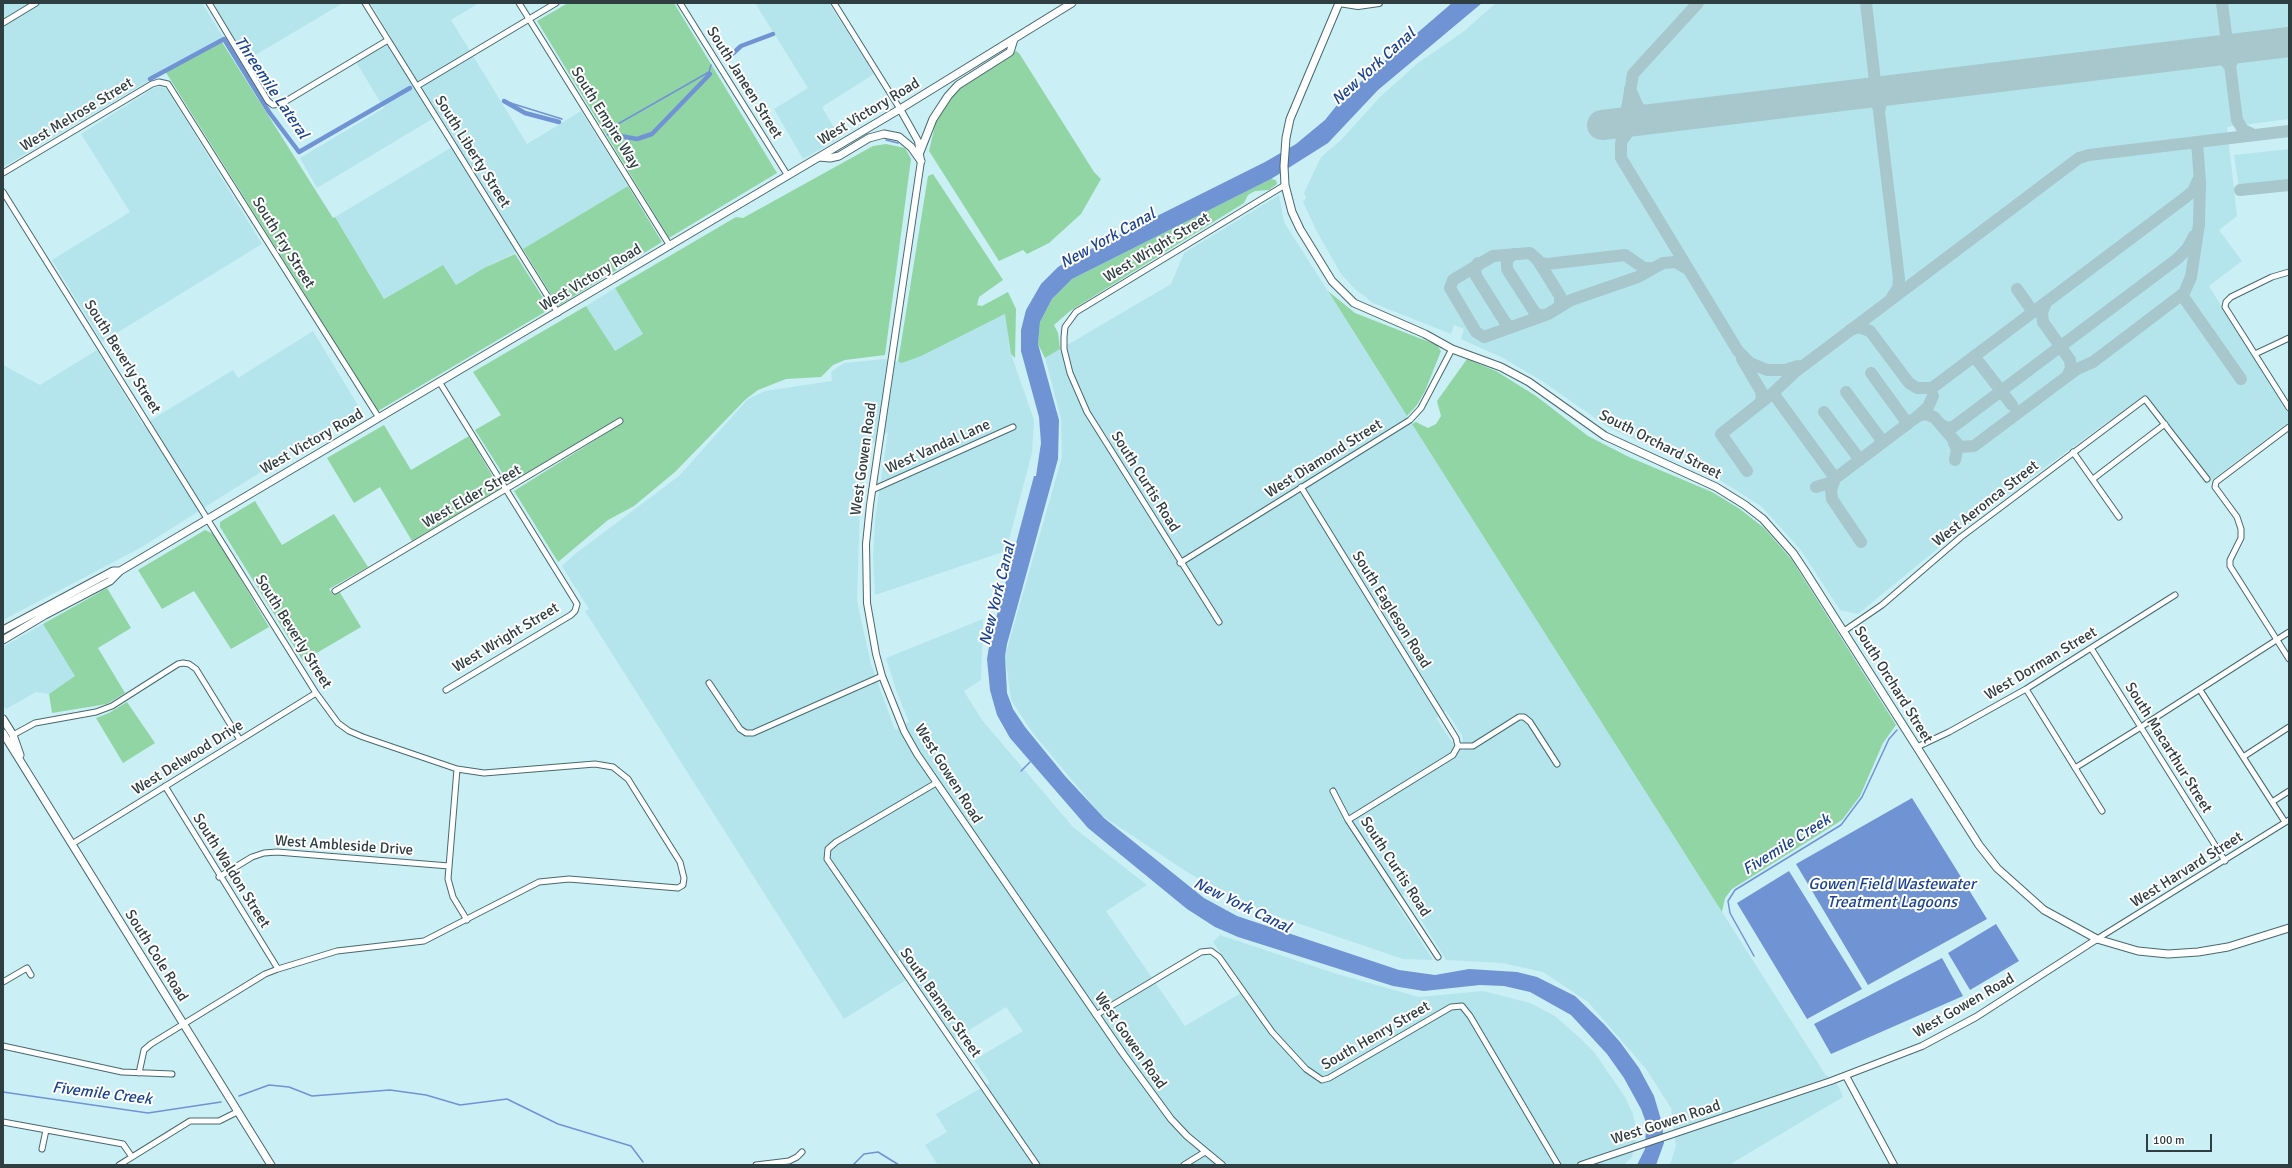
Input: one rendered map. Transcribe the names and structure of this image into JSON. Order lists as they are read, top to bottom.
{
  "streets": {
    "main road": ["West Victory Road", "South Orchard Street", "South Cole Road"],
    "street": [
      "South Janeen Street",
      "West Melrose Street",
      "South Empire Way",
      "South Liberty Street",
      "South Fry Street",
      "West Wright Street",
      "South Beverly Street",
      "West Vandal Lane",
      "West Gowen Road",
      "West Diamond Street",
      "South Curtis Road",
      "West Elder Street",
      "West Aeronca Street",
      "South Eagleson Road",
      "West Dorman Street",
      "South Macarthur Street",
      "West Delwood Drive",
      "West Ambleside Drive",
      "West Harvard Street",
      "South Waldon Street",
      "South Banner Street",
      "South Henry Street"
    ]
  },
  "crossings": [
    ["South Janeen Street", "West Victory Road"],
    ["West Victory Road", "South Empire Way"],
    ["West Victory Road", "South Liberty Street"],
    ["West Victory Road", "South Fry Street"],
    ["West Victory Road", "South Beverly Street"],
    ["West Melrose Street", "South Fry Street"],
    ["West Wright Street", "South Orchard Street"],
    ["West Wright Street", "South Curtis Road"],
    ["West Wright Street", "West Elder Street"],
    ["South Beverly Street", "West Delwood Drive"],
    ["South Orchard Street", "West Gowen Road"],
    ["South Orchard Street", "West Diamond Street"],
    ["South Orchard Street", "West Aeronca Street"],
    ["South Orchard Street", "West Dorman Street"],
    ["South Orchard Street", "West Harvard Street"],
    ["West Vandal Lane", "West Gowen Road"],
    ["West Gowen Road", "West Harvard Street"],
    ["West Gowen Road", "South Banner Street"],
    ["West Gowen Road", "South Henry Street"],
    ["West Diamond Street", "South Curtis Road"],
    ["West Diamond Street", "South Eagleson Road"],
    ["West Dorman Street", "South Macarthur Street"],
    ["South Macarthur Street", "West Harvard Street"],
    ["West Delwood Drive", "South Waldon Street"],
    ["West Delwood Drive", "South Cole Road"],
    ["West Ambleside Drive", "South Waldon Street"]
  ],
  "water": [
    "New York Canal",
    "Threemile Lateral",
    "Fivemile Creek",
    "Gowen Field Wastewater Treatment Lagoons"
  ],
  "scale_bar": "100 m"
}
